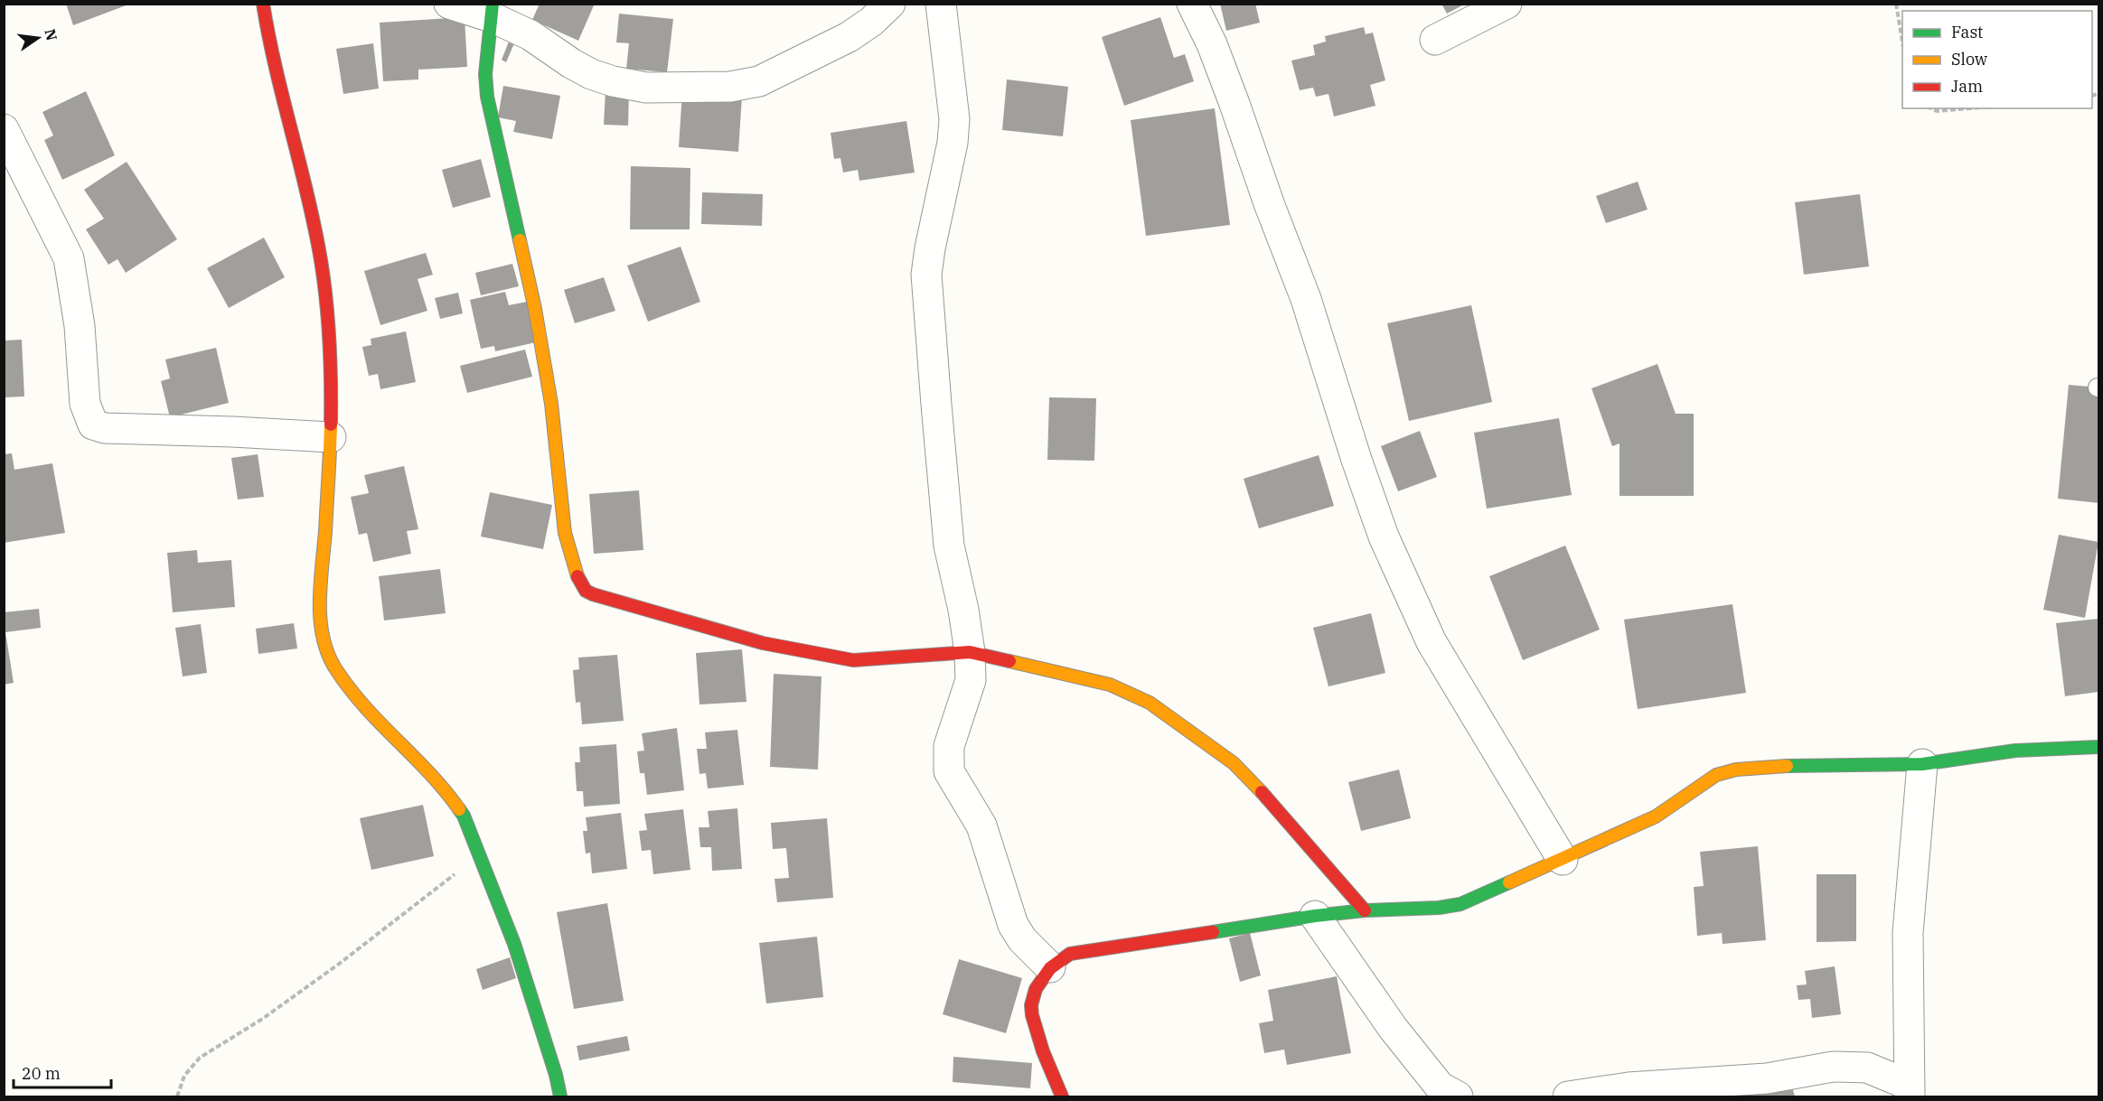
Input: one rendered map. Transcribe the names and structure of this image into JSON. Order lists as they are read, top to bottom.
{
  "legend": ["Fast", "Slow", "Jam"],
  "scale_bar": "20 m",
  "north": "right"
}
